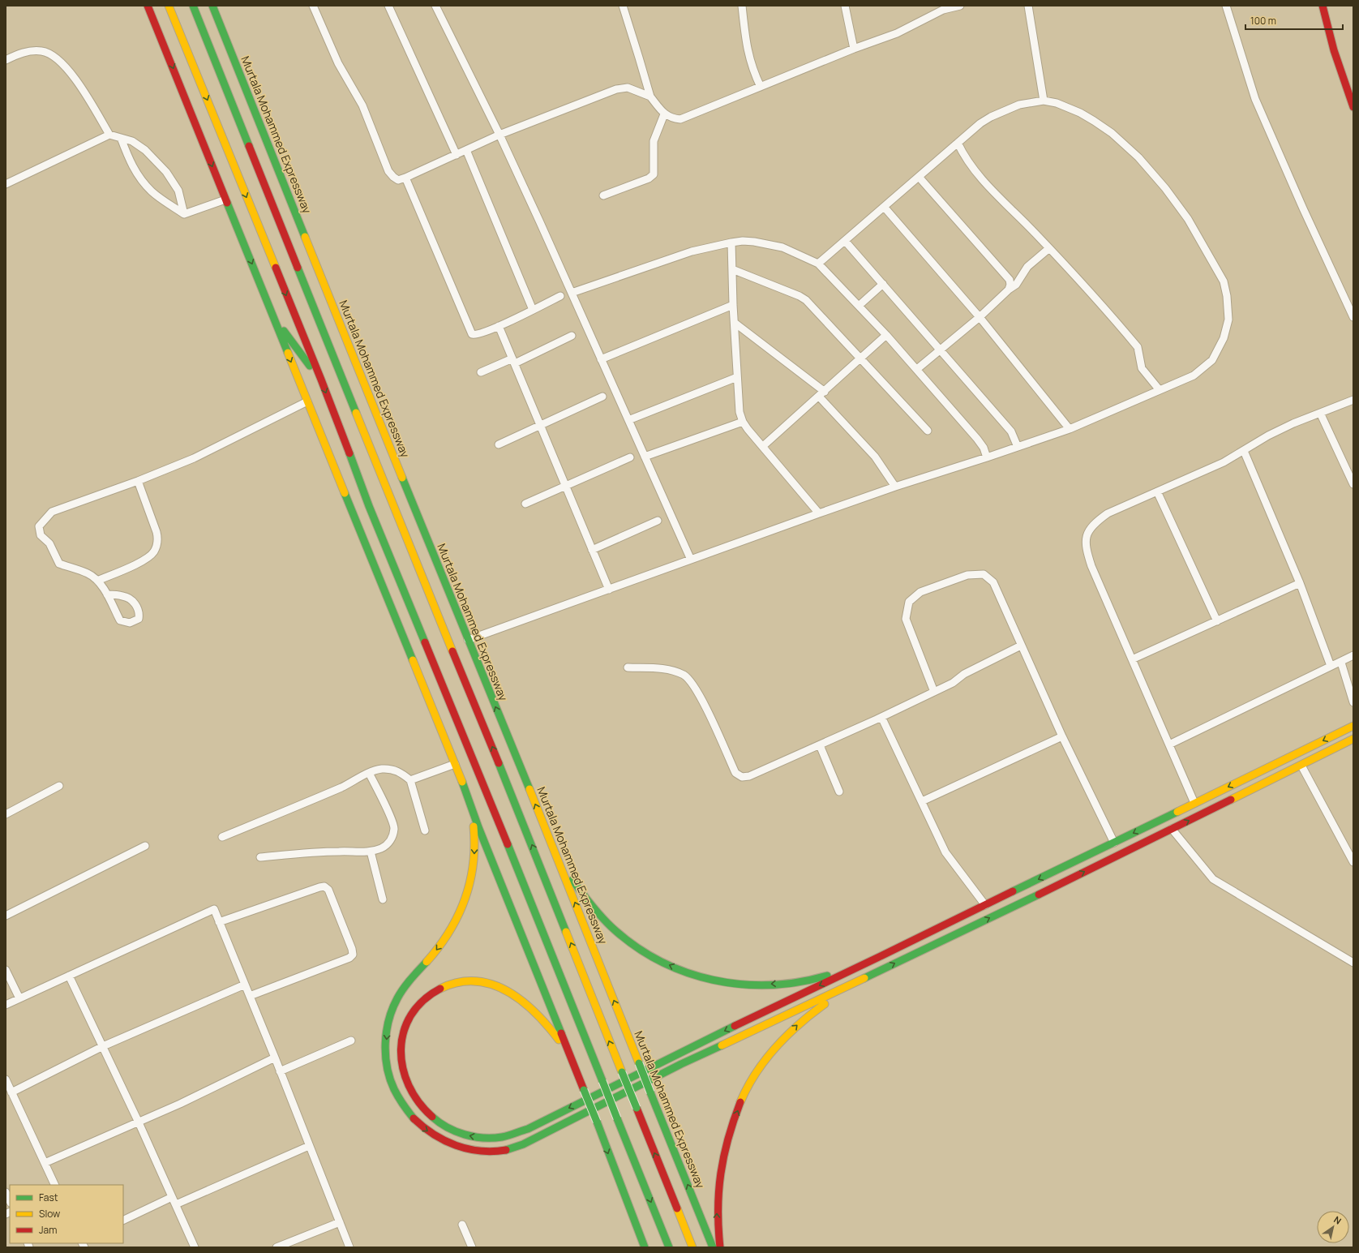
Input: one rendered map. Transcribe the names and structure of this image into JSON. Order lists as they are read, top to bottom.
{
  "streets": {
    "main road": ["Murtala Mohammed Expressway"]
  },
  "legend": ["Fast", "Slow", "Jam"],
  "scale_bar": "100 m",
  "north": "top right"
}
